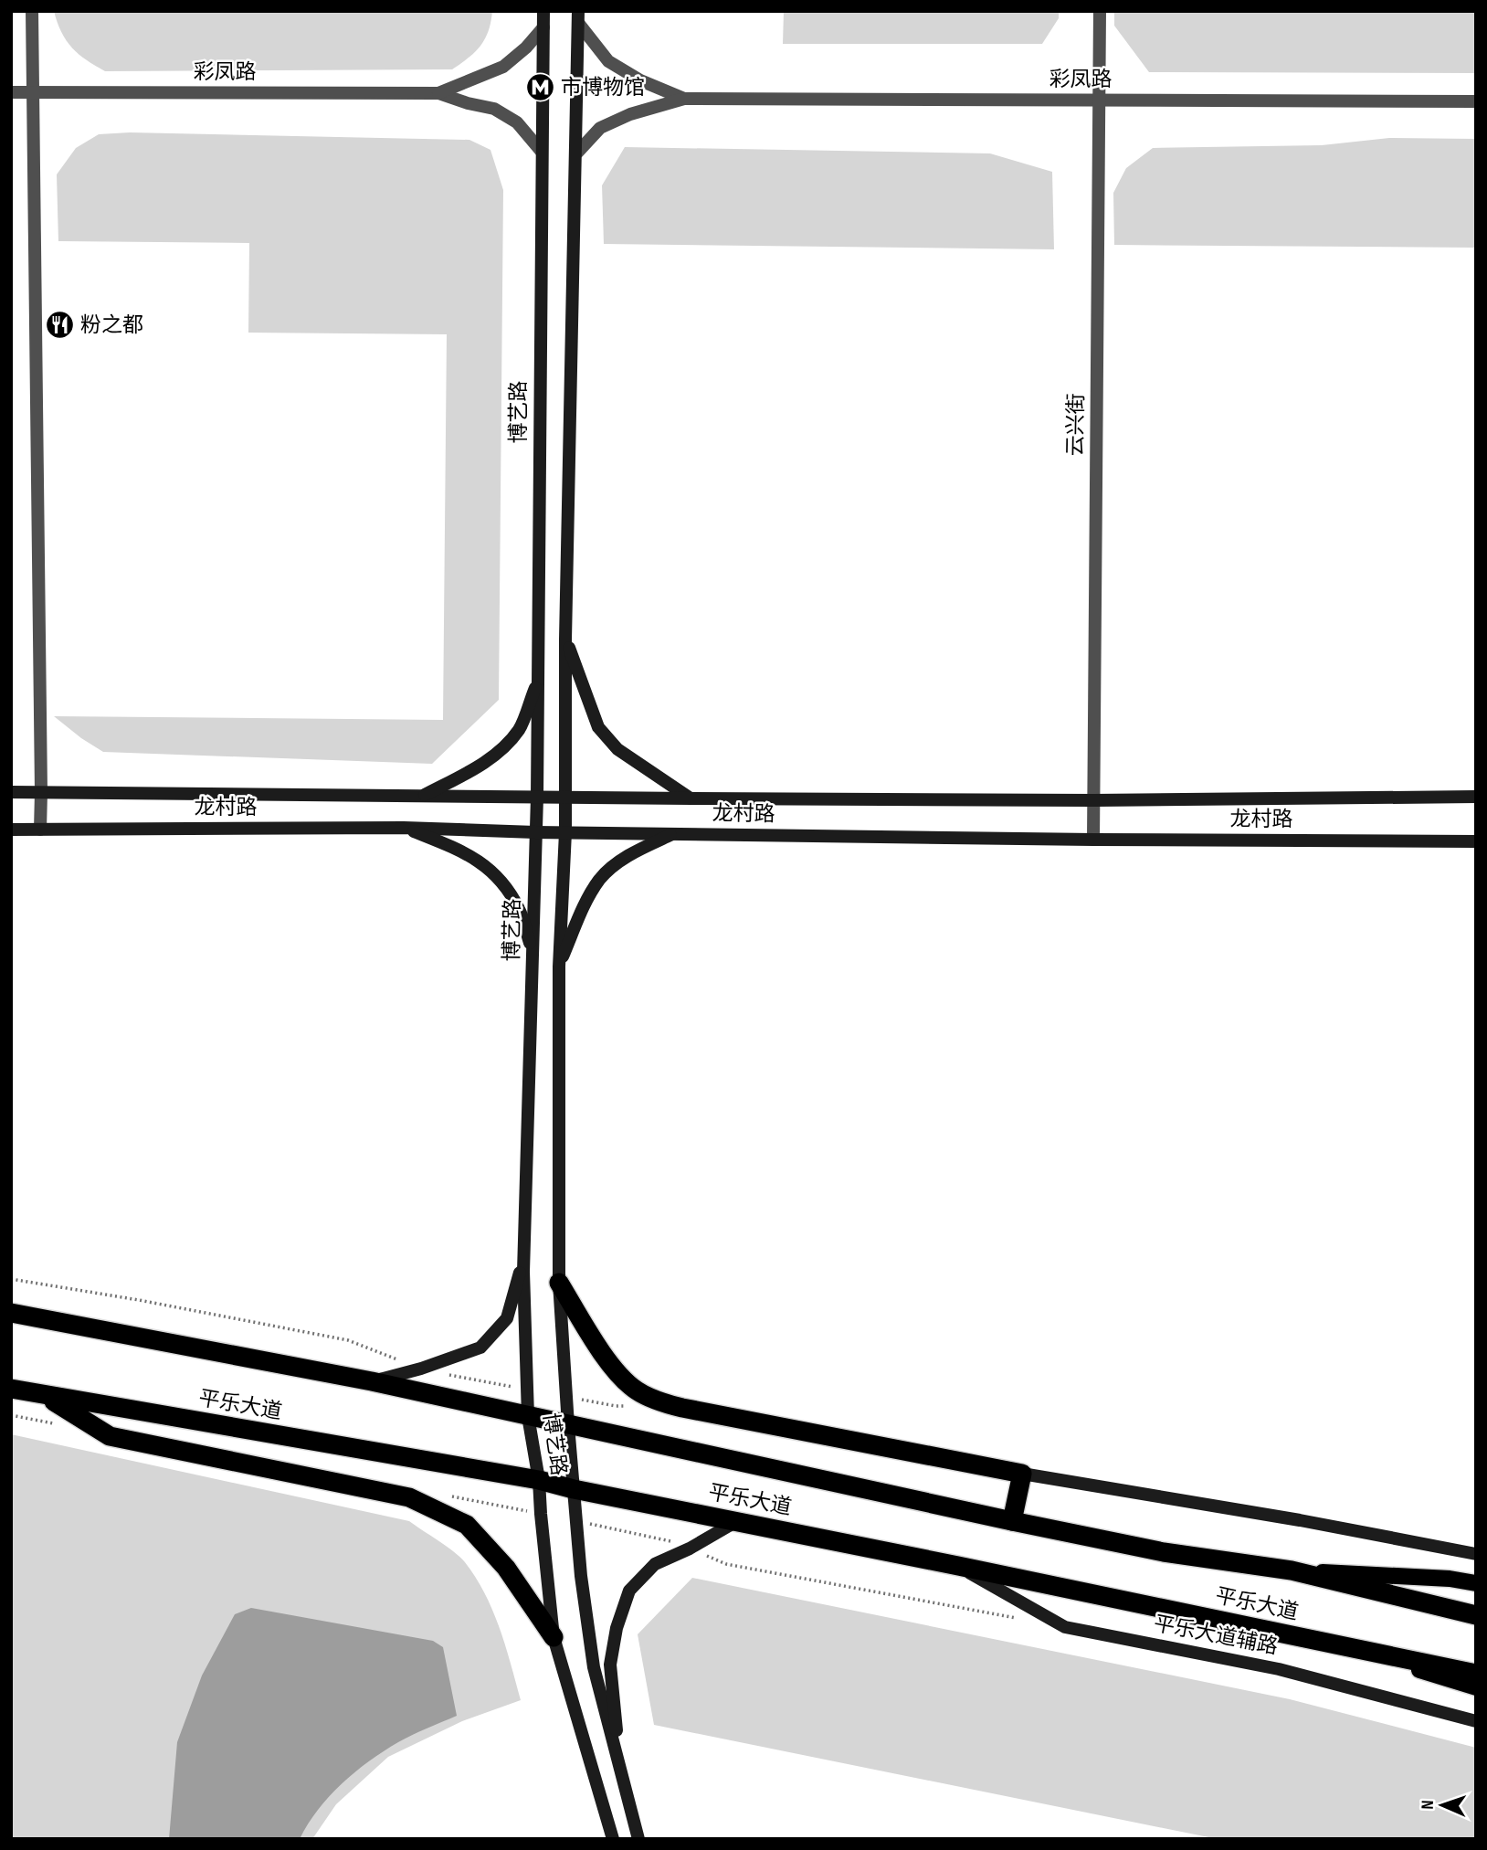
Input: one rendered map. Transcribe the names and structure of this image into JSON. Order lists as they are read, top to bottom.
{
  "streets": {
    "highway": ["平乐大道"],
    "main road": ["博艺路", "龙村路", "平乐大道辅路"],
    "street": ["彩凤路", "云兴街"]
  },
  "crossings": [
    ["彩凤路", "博艺路"],
    ["彩凤路", "云兴街"],
    ["博艺路", "龙村路"],
    ["博艺路", "平乐大道"],
    ["云兴街", "龙村路"],
    ["平乐大道", "平乐大道辅路"]
  ],
  "places": {
    "metro station": ["市博物馆"],
    "restaurant": ["粉之都"]
  },
  "north": "left"
}
